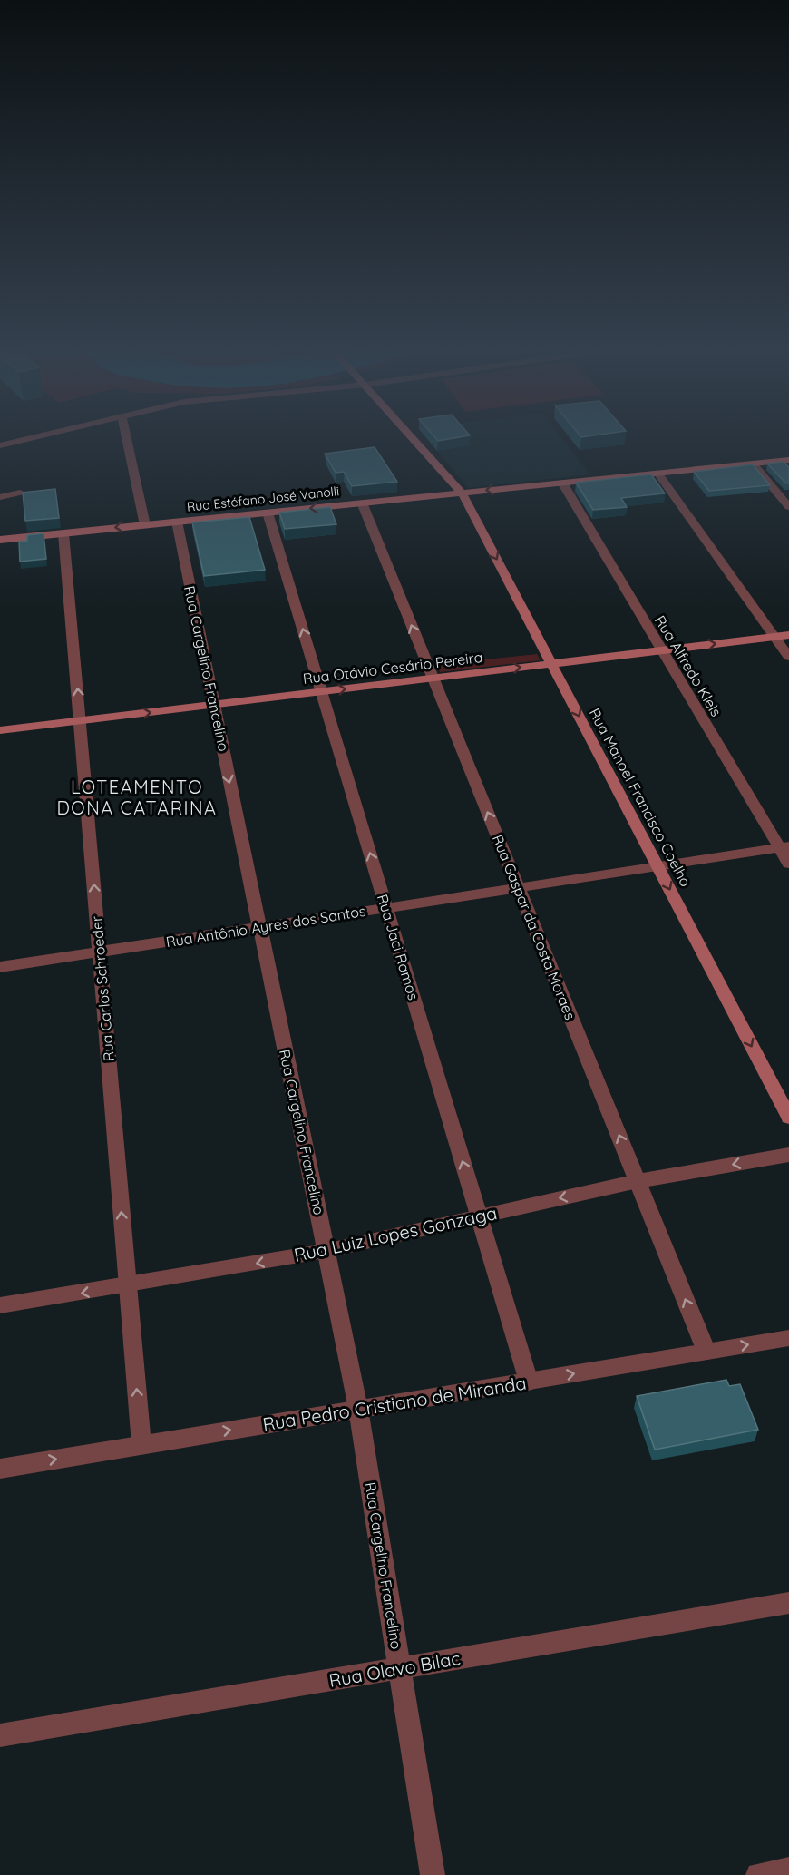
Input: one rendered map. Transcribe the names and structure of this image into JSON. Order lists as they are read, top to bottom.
{
  "streets": {
    "main road": ["Rua Estéfano José Vanolli", "Rua Otávio Cesário Pereira", "Rua Manoel Francisco Coelho"],
    "street": [
      "Rua Alfredo Kleis",
      "Rua Cargelino Francelino",
      "Rua Antônio Ayres dos Santos",
      "Rua Gaspar da Costa Moraes",
      "Rua Jaci Ramos",
      "Rua Carlos Schroeder",
      "Rua Luiz Lopes Gonzaga",
      "Rua Pedro Cristiano de Miranda",
      "Rua Olavo Bilac"
    ]
  },
  "crossings": [
    ["Rua Estéfano José Vanolli", "Rua Alfredo Kleis"],
    ["Rua Estéfano José Vanolli", "Rua Cargelino Francelino"],
    ["Rua Estéfano José Vanolli", "Rua Manoel Francisco Coelho"],
    ["Rua Estéfano José Vanolli", "Rua Gaspar da Costa Moraes"],
    ["Rua Estéfano José Vanolli", "Rua Jaci Ramos"],
    ["Rua Estéfano José Vanolli", "Rua Carlos Schroeder"],
    ["Rua Alfredo Kleis", "Rua Otávio Cesário Pereira"],
    ["Rua Alfredo Kleis", "Rua Antônio Ayres dos Santos"],
    ["Rua Otávio Cesário Pereira", "Rua Cargelino Francelino"],
    ["Rua Otávio Cesário Pereira", "Rua Manoel Francisco Coelho"],
    ["Rua Otávio Cesário Pereira", "Rua Gaspar da Costa Moraes"],
    ["Rua Otávio Cesário Pereira", "Rua Jaci Ramos"],
    ["Rua Otávio Cesário Pereira", "Rua Carlos Schroeder"],
    ["Rua Cargelino Francelino", "Rua Antônio Ayres dos Santos"],
    ["Rua Cargelino Francelino", "Rua Luiz Lopes Gonzaga"],
    ["Rua Cargelino Francelino", "Rua Pedro Cristiano de Miranda"],
    ["Rua Cargelino Francelino", "Rua Olavo Bilac"],
    ["Rua Manoel Francisco Coelho", "Rua Antônio Ayres dos Santos"],
    ["Rua Antônio Ayres dos Santos", "Rua Gaspar da Costa Moraes"],
    ["Rua Antônio Ayres dos Santos", "Rua Jaci Ramos"],
    ["Rua Antônio Ayres dos Santos", "Rua Carlos Schroeder"],
    ["Rua Gaspar da Costa Moraes", "Rua Luiz Lopes Gonzaga"],
    ["Rua Gaspar da Costa Moraes", "Rua Pedro Cristiano de Miranda"],
    ["Rua Jaci Ramos", "Rua Luiz Lopes Gonzaga"],
    ["Rua Jaci Ramos", "Rua Pedro Cristiano de Miranda"],
    ["Rua Carlos Schroeder", "Rua Luiz Lopes Gonzaga"],
    ["Rua Carlos Schroeder", "Rua Pedro Cristiano de Miranda"]
  ],
  "one_way": [
    "Rua Estéfano José Vanolli",
    "Rua Otávio Cesário Pereira",
    "Rua Manoel Francisco Coelho",
    "Rua Gaspar da Costa Moraes",
    "Rua Jaci Ramos",
    "Rua Carlos Schroeder",
    "Rua Luiz Lopes Gonzaga",
    "Rua Pedro Cristiano de Miranda"
  ],
  "districts": ["LOTEAMENTO DONA CATARINA"]
}
